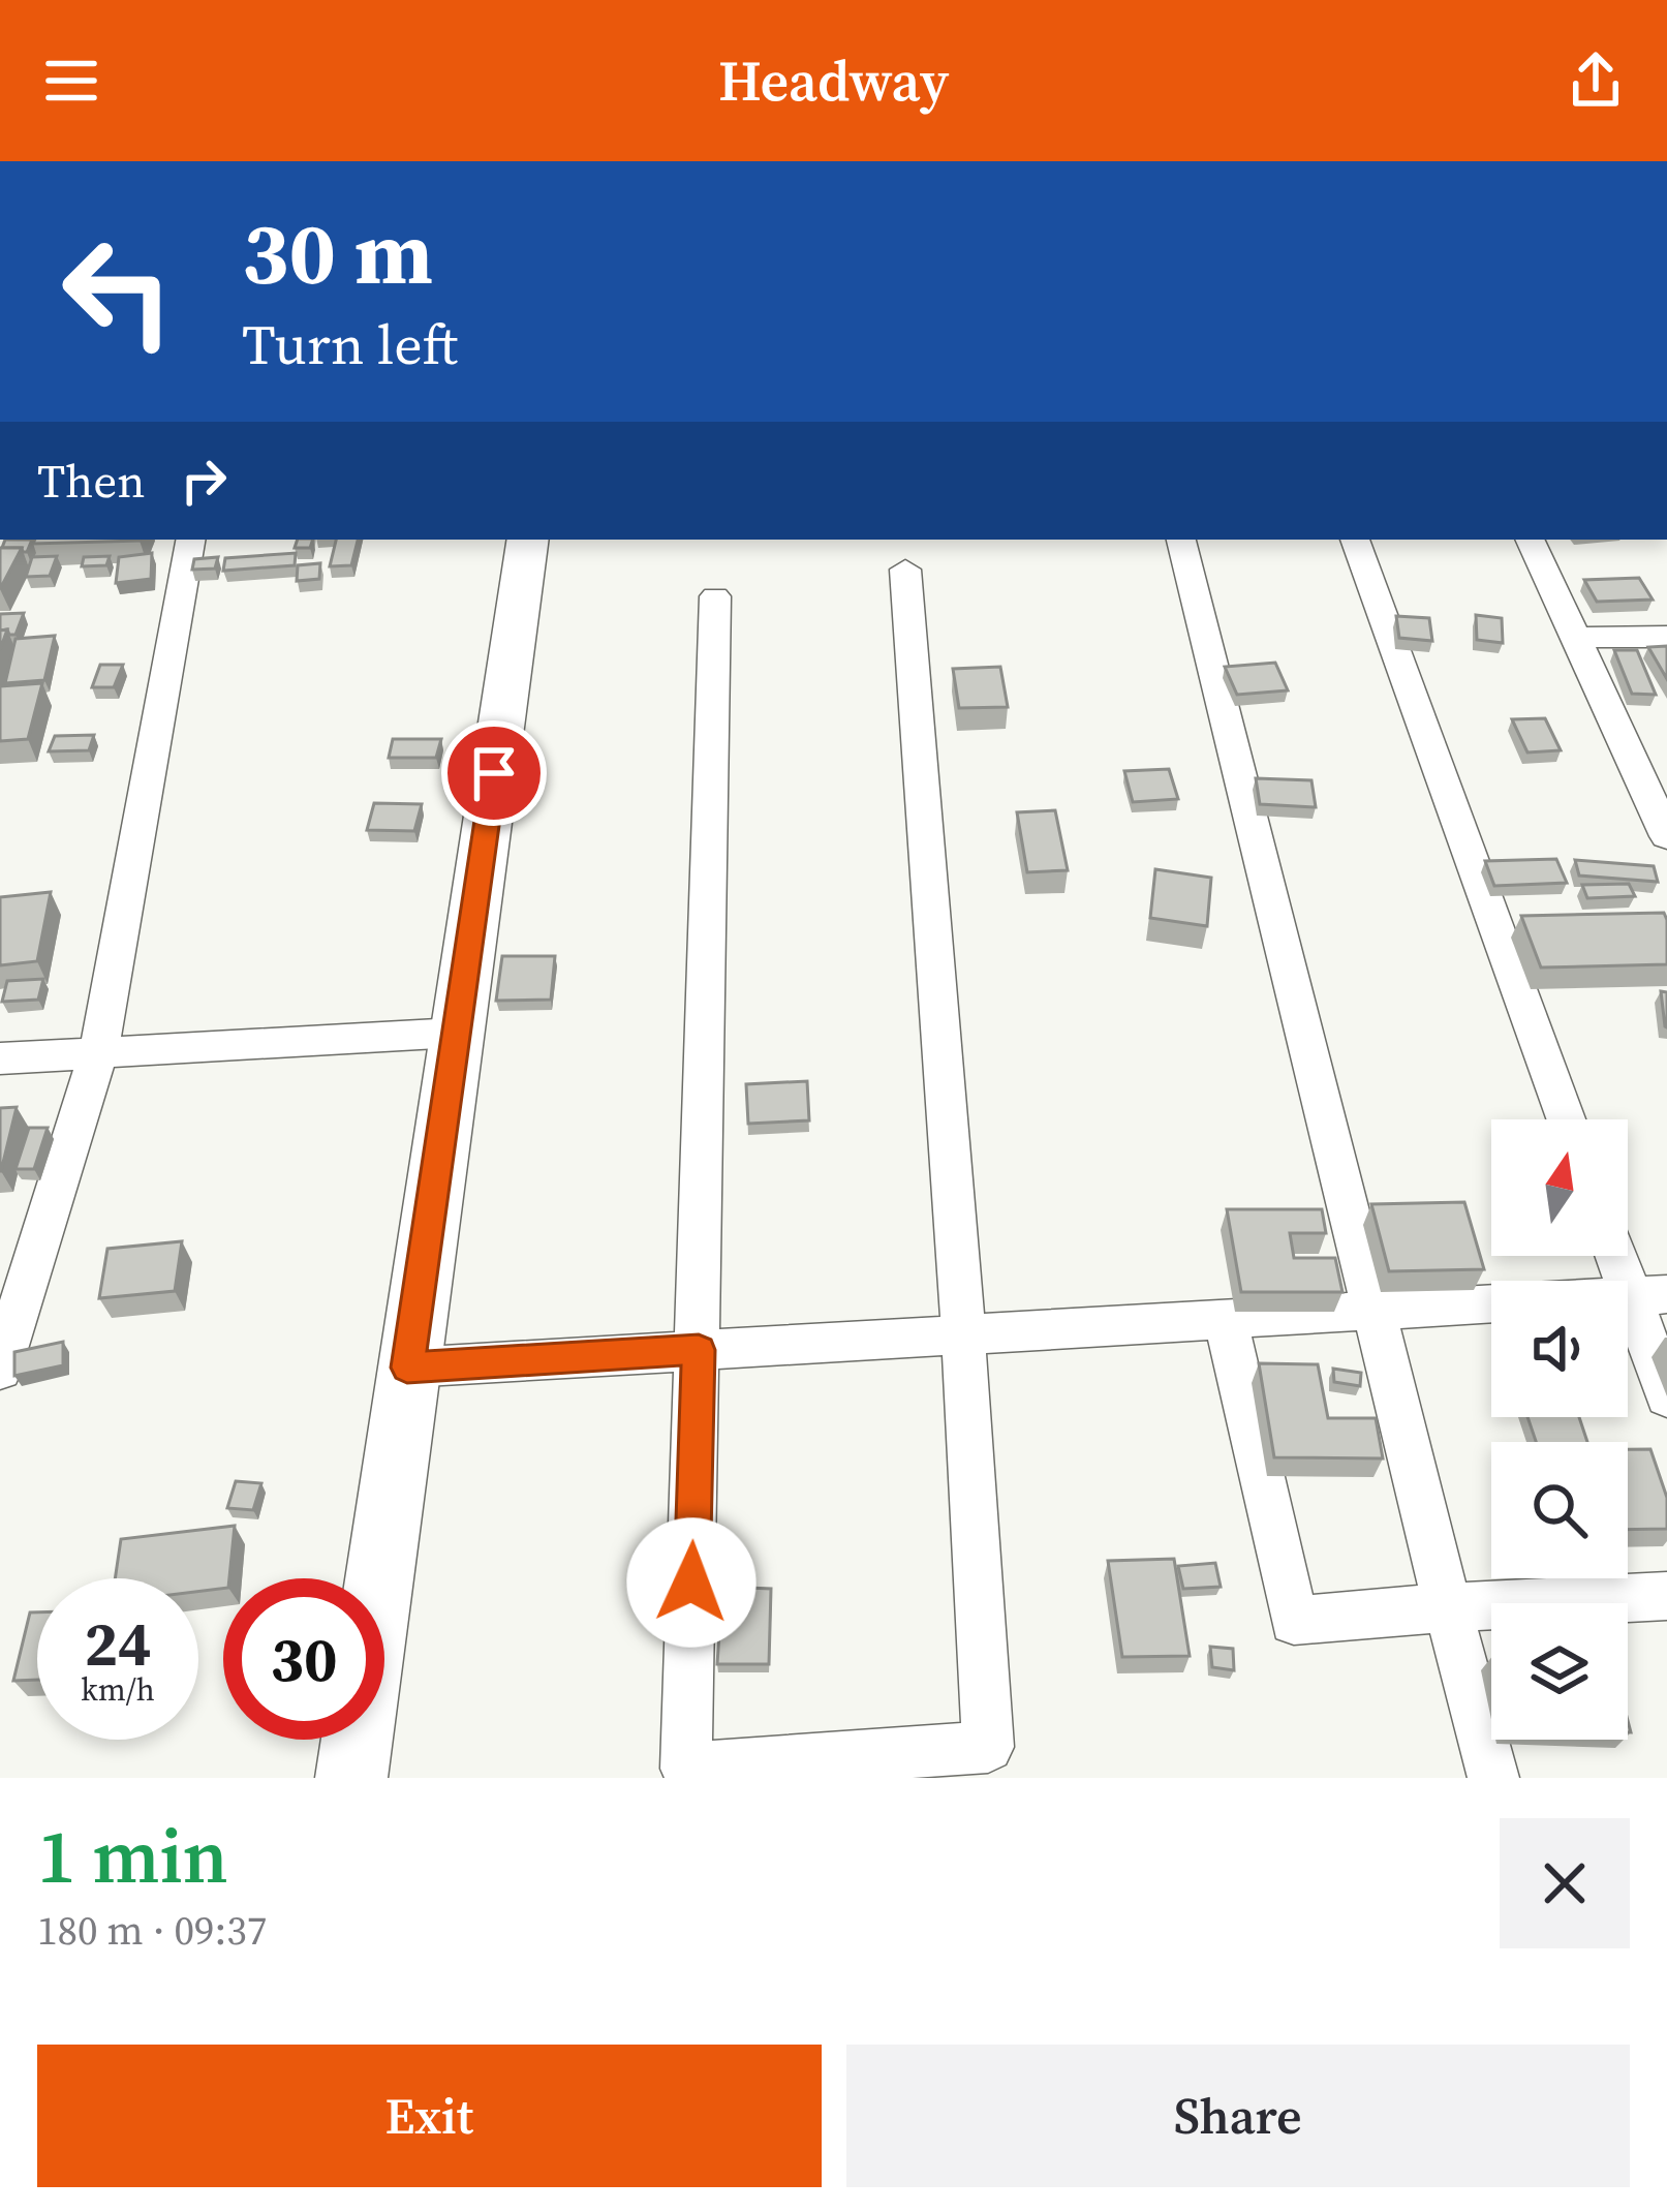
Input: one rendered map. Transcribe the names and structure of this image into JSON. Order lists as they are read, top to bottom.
{
  "north": "top",
  "page": {
    "header": "Headway",
    "turn": ["30 m", "Turn left"],
    "then": "Then",
    "speed": "24 km/h",
    "limit": "30",
    "heading": ["1 min", "180 m · 09:37"],
    "buttons": ["Exit", "Share"]
  }
}
